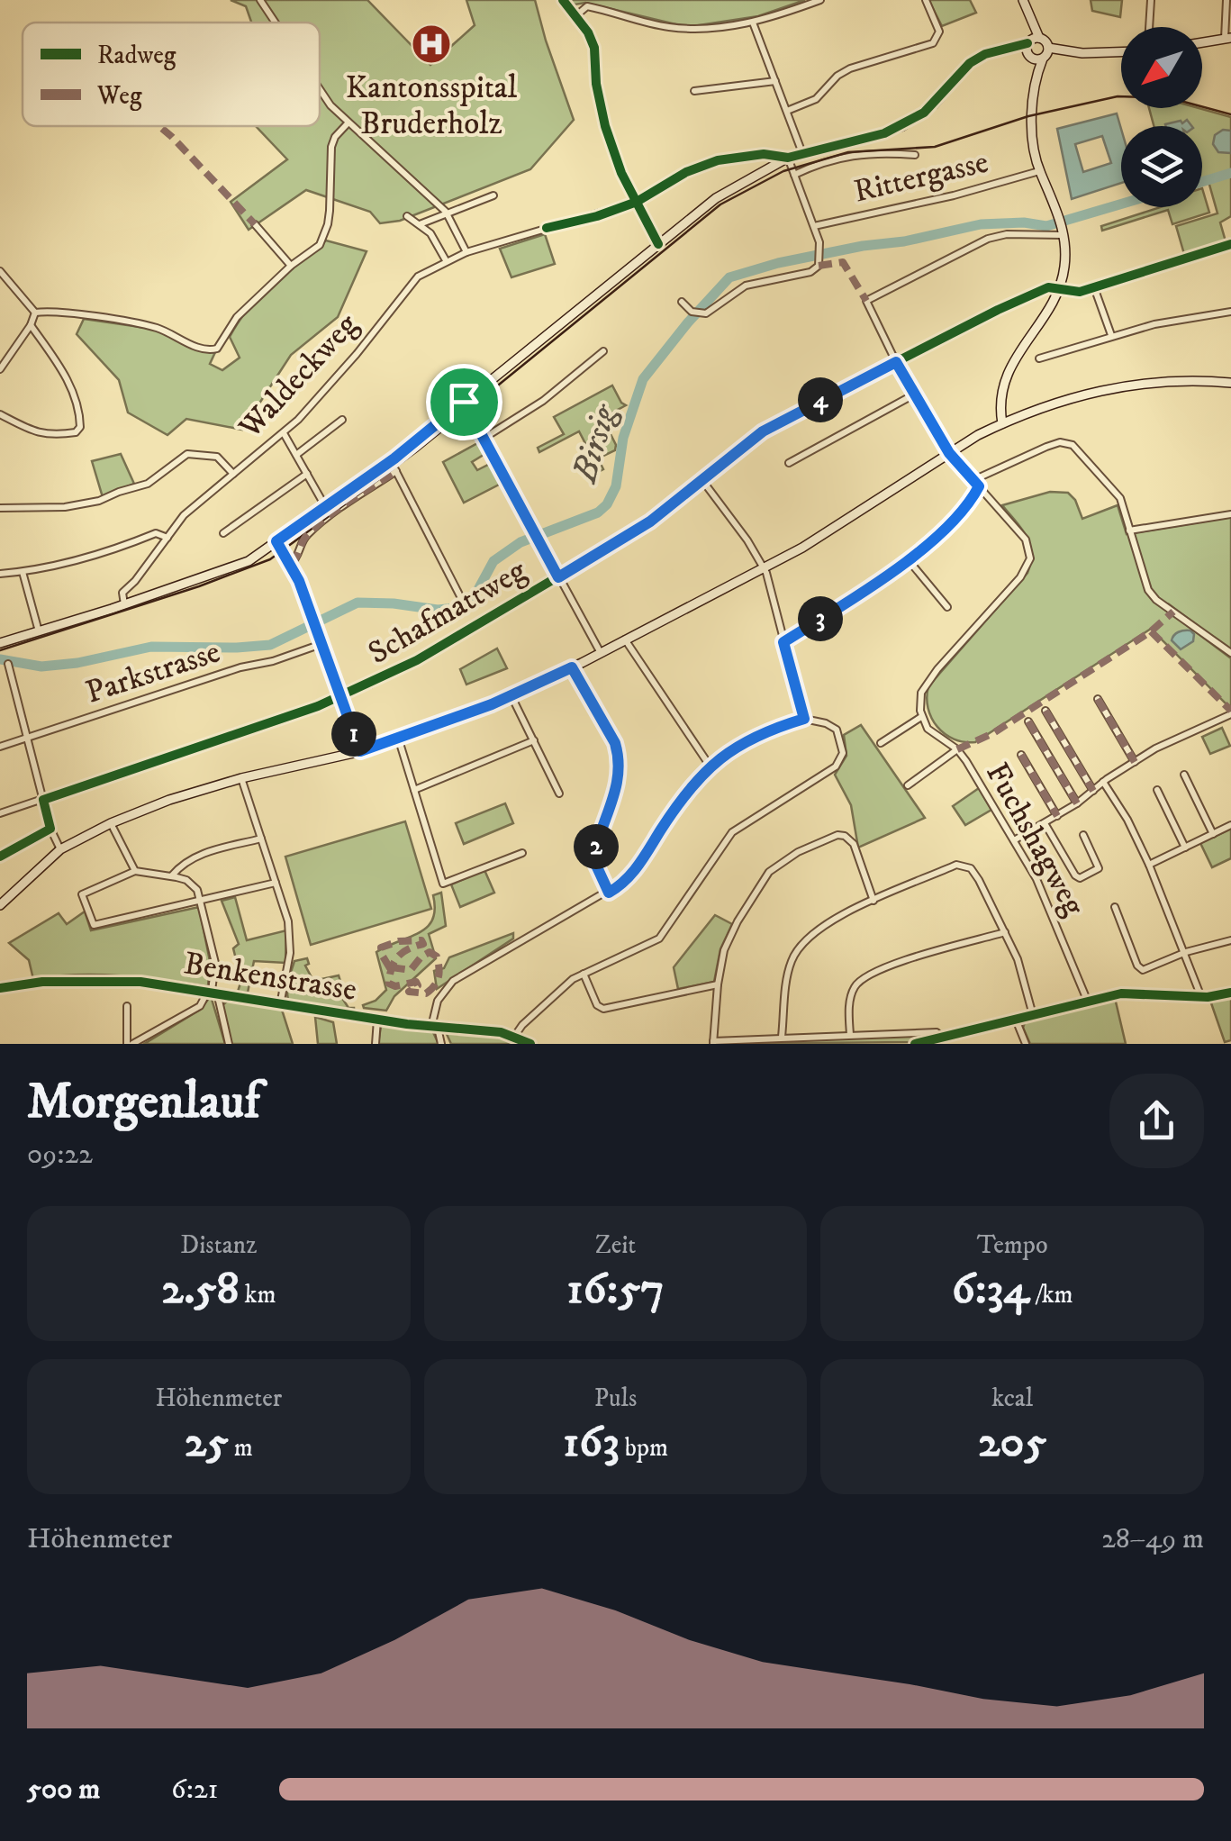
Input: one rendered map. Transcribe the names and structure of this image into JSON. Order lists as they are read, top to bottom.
{
  "streets": {
    "street": [
      "Rittergasse",
      "Waldeckweg",
      "Schafmattweg",
      "Parkstrasse",
      "Fuchshagweg",
      "Benkenstrasse"
    ]
  },
  "water": ["Birsig"],
  "places": {
    "hospital": ["Kantonsspital Bruderholz"]
  },
  "legend": ["Radweg", "Weg"],
  "north": "bottom left",
  "page": {
    "pins": [
      "4",
      "3",
      "1",
      "2"
    ],
    "heading": ["Morgenlauf", "09:22"],
    "stats": [
      ["Distanz", "2.58 km"],
      ["Zeit", "16:57"],
      ["Tempo", "6:34 /km"],
      ["Höhenmeter", "25 m"],
      ["Puls", "163 bpm"],
      ["kcal", "205"]
    ],
    "chart": ["Höhenmeter", "28–49 m"],
    "list": [
      {
        "name": "500 m",
        "note": "6:21"
      }
    ]
  }
}
